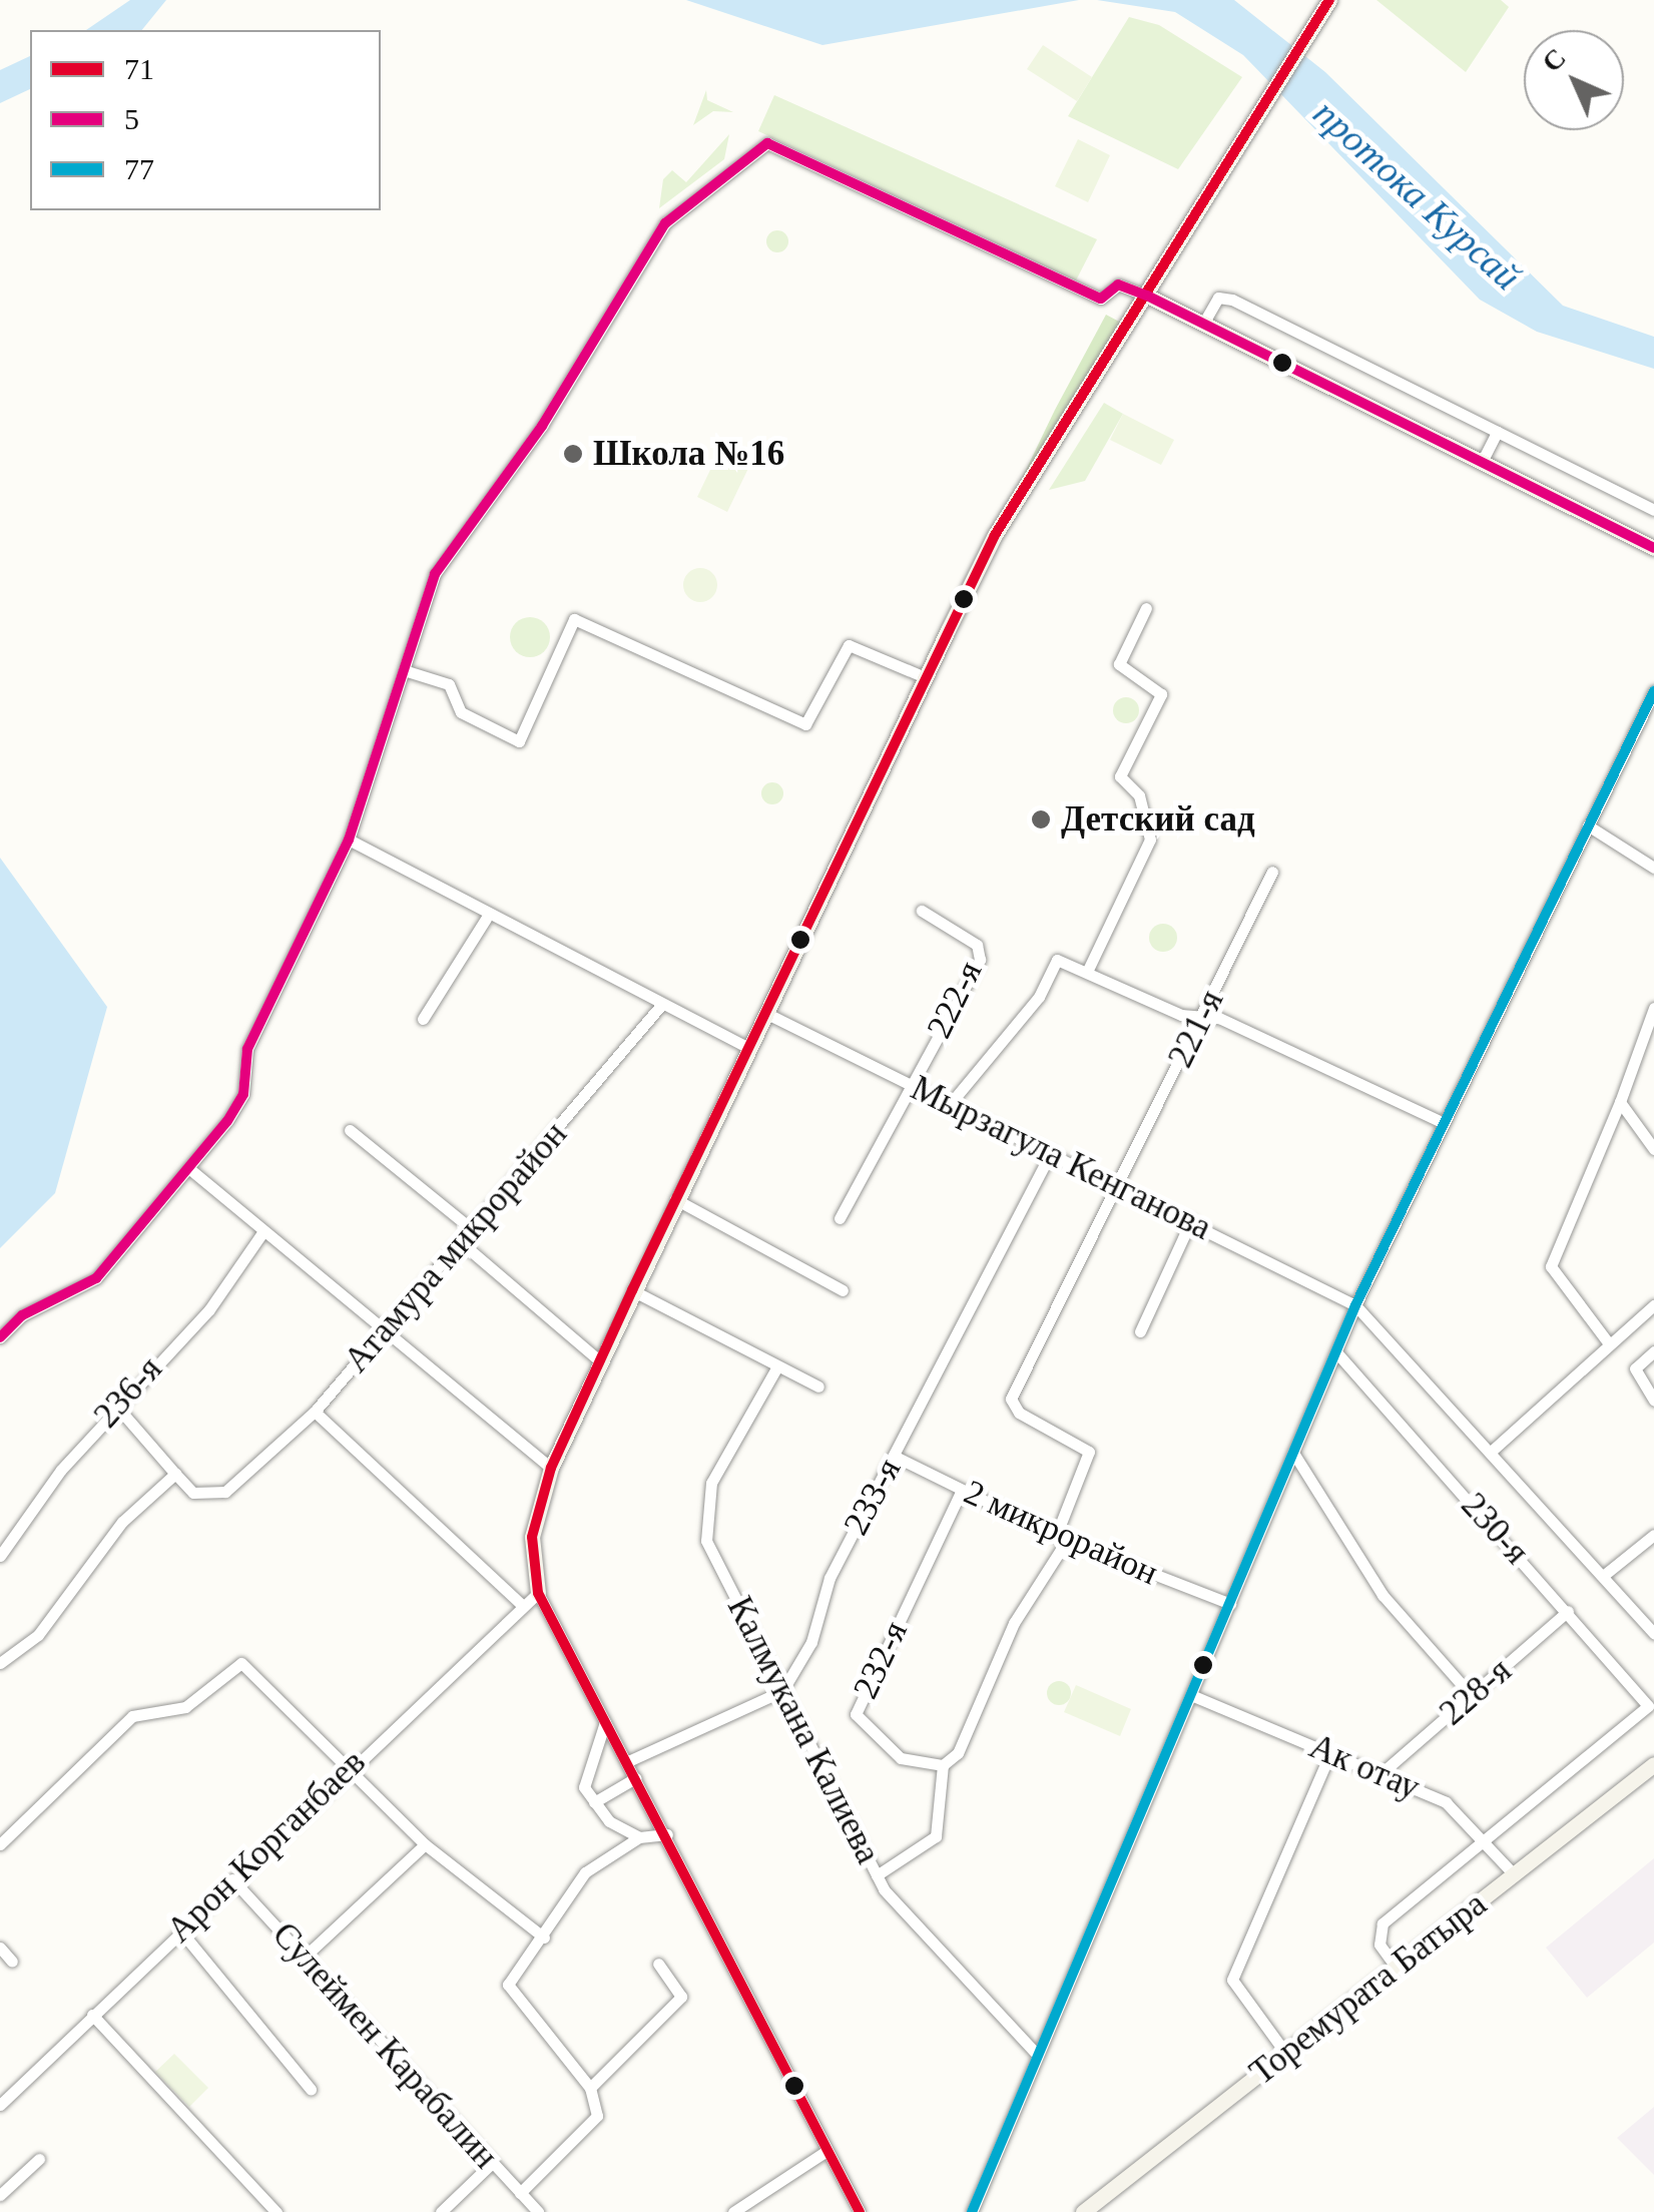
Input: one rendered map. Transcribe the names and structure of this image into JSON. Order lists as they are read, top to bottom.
{
  "streets": {
    "street": [
      "222-я",
      "221-я",
      "Мырзагула Кенганова",
      "Атамура микрорайон",
      "236-я",
      "233-я",
      "230-я",
      "2 микрорайон",
      "232-я",
      "228-я",
      "Калмукана Калиева",
      "Ак отау",
      "Арон Корганбаев",
      "Торемурата Батыра",
      "Сулеймен Карабалин"
    ]
  },
  "crossings": [
    ["222-я", "Мырзагула Кенганова"],
    ["221-я", "Мырзагула Кенганова"],
    ["Мырзагула Кенганова", "233-я"],
    ["Мырзагула Кенганова", "230-я"],
    ["233-я", "2 микрорайон"],
    ["233-я", "Калмукана Калиева"],
    ["230-я", "228-я"],
    ["230-я", "Ак отау"],
    ["2 микрорайон", "232-я"],
    ["228-я", "Ак отау"],
    ["Ак отау", "Торемурата Батыра"],
    ["Арон Корганбаев", "Сулеймен Карабалин"]
  ],
  "water": ["протока Курсай"],
  "places": ["Школа №16", "Детский сад"],
  "lines": ["transit line 71", "transit line 5", "transit line 77"],
  "legend": ["71", "5", "77"],
  "north": "top left"
}
